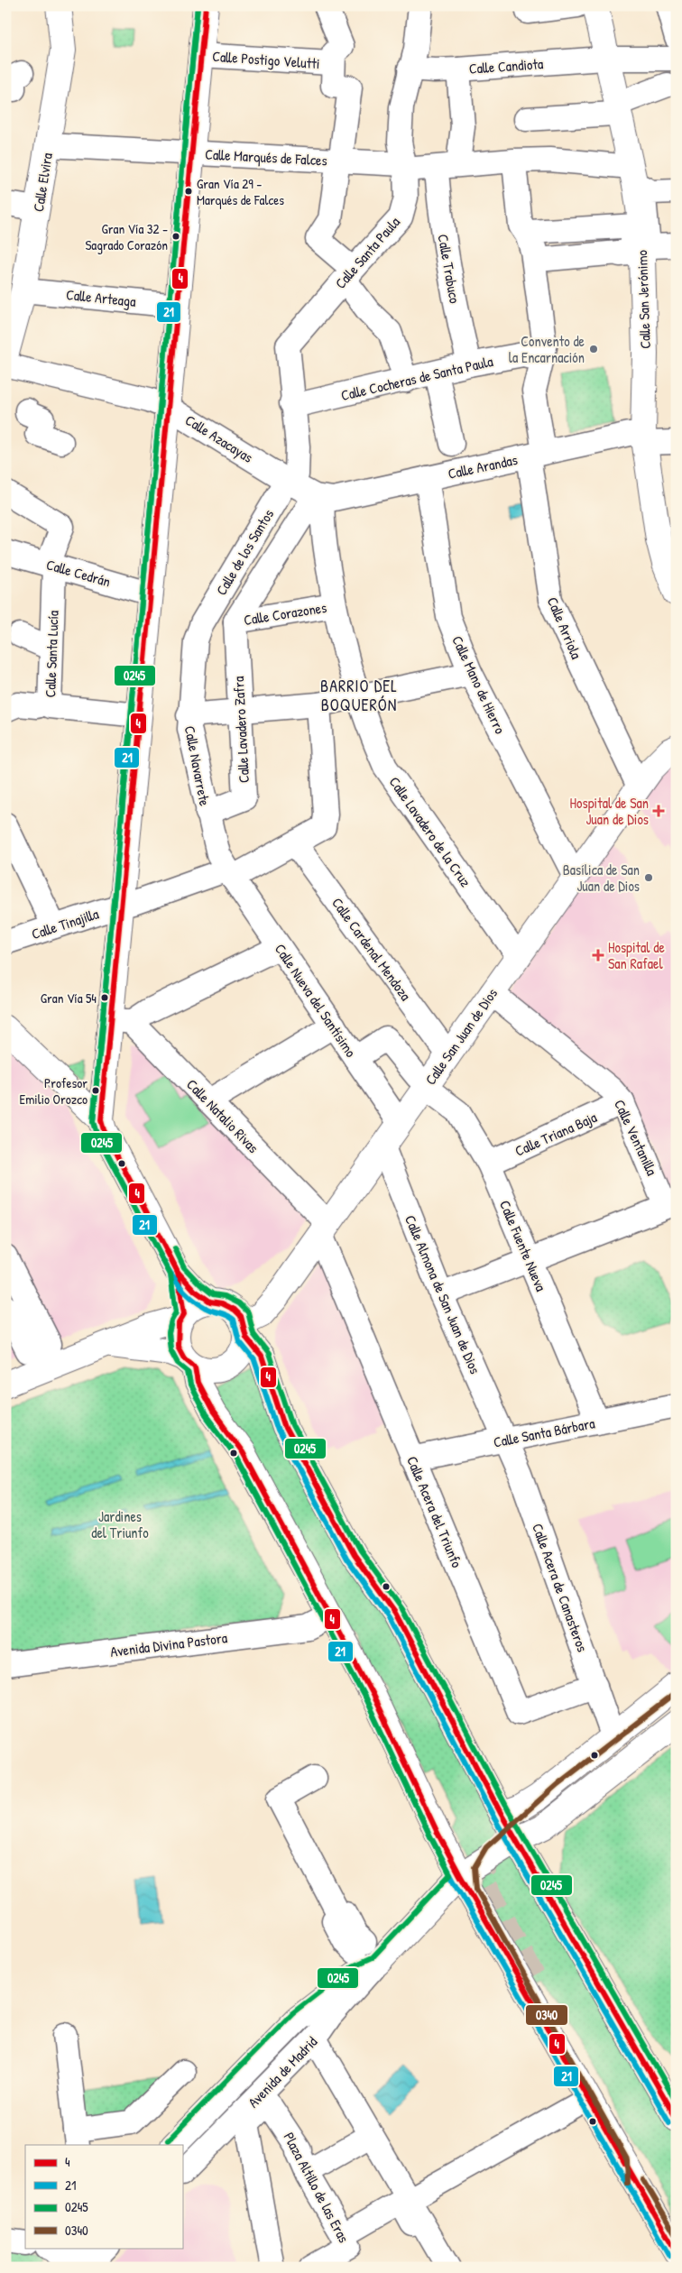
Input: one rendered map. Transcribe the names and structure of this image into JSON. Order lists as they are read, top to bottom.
{
  "streets": {
    "main road": [
      "Calle Elvira",
      "Calle San Jerónimo",
      "Calle San Juan de Dios",
      "Avenida de Madrid"
    ],
    "street": [
      "Calle Postigo Velutti",
      "Calle Candiota",
      "Calle Marqués de Falces",
      "Calle Santa Paula",
      "Calle Trabuco",
      "Calle Arteaga",
      "Calle Cocheras de Santa Paula",
      "Calle Azacayas",
      "Calle Arandas",
      "Calle de los Santos",
      "Calle Cedrán",
      "Calle Corazones",
      "Calle Arriola",
      "Calle Santa Lucía",
      "Calle Mano de Hierro",
      "Calle Lavadero Zafra",
      "Calle Navarrete",
      "Calle Lavadero de la Cruz",
      "Calle Tinajilla",
      "Calle Cardenal Mendoza",
      "Calle Nueva del Santísimo",
      "Calle Natalio Rivas",
      "Calle Triana Baja",
      "Calle Ventanilla",
      "Calle Fuente Nueva",
      "Calle Almona de San Juan de Dios",
      "Calle Santa Bárbara",
      "Calle Acera del Triunfo",
      "Calle Acera de Canasteros",
      "Avenida Divina Pastora",
      "Plaza Altillo de las Eras"
    ]
  },
  "crossings": [
    ["Calle Candiota", "Calle Santa Paula"],
    ["Calle Marqués de Falces", "Calle Elvira"],
    ["Calle Marqués de Falces", "Calle Santa Paula"],
    ["Calle Marqués de Falces", "Calle San Jerónimo"],
    ["Calle Elvira", "Calle Arteaga"],
    ["Calle Santa Paula", "Calle Cocheras de Santa Paula"],
    ["Calle Santa Paula", "Calle Azacayas"],
    ["Calle Santa Paula", "Calle de los Santos"],
    ["Calle Trabuco", "Calle Cocheras de Santa Paula"],
    ["Calle San Jerónimo", "Calle Arandas"],
    ["Calle Cocheras de Santa Paula", "Calle Arriola"],
    ["Calle Azacayas", "Calle Arandas"],
    ["Calle Azacayas", "Calle de los Santos"],
    ["Calle Azacayas", "Calle Lavadero de la Cruz"],
    ["Calle Arandas", "Calle Arriola"],
    ["Calle Arandas", "Calle Mano de Hierro"],
    ["Calle Arandas", "Calle Lavadero de la Cruz"],
    ["Calle de los Santos", "Calle Corazones"],
    ["Calle de los Santos", "Calle Navarrete"],
    ["Calle Cedrán", "Calle Santa Lucía"],
    ["Calle Corazones", "Calle Lavadero Zafra"],
    ["Calle Corazones", "Calle Navarrete"],
    ["Calle Corazones", "Calle Lavadero de la Cruz"],
    ["Calle Arriola", "Calle San Juan de Dios"],
    ["Calle Mano de Hierro", "Calle San Juan de Dios"],
    ["Calle Lavadero Zafra", "Calle Navarrete"],
    ["Calle Navarrete", "Calle Tinajilla"],
    ["Calle Navarrete", "Calle Nueva del Santísimo"],
    ["Calle Lavadero de la Cruz", "Calle San Juan de Dios"],
    ["Calle Tinajilla", "Calle Cardenal Mendoza"],
    ["Calle Tinajilla", "Calle Nueva del Santísimo"],
    ["Calle Cardenal Mendoza", "Calle San Juan de Dios"],
    ["Calle Nueva del Santísimo", "Calle San Juan de Dios"],
    ["Calle Nueva del Santísimo", "Calle Fuente Nueva"],
    ["Calle San Juan de Dios", "Calle Natalio Rivas"],
    ["Calle San Juan de Dios", "Calle Ventanilla"],
    ["Calle San Juan de Dios", "Calle Fuente Nueva"],
    ["Calle San Juan de Dios", "Calle Almona de San Juan de Dios"],
    ["Calle San Juan de Dios", "Calle Acera del Triunfo"],
    ["Calle Natalio Rivas", "Calle Acera del Triunfo"],
    ["Calle Triana Baja", "Calle Ventanilla"],
    ["Calle Triana Baja", "Calle Fuente Nueva"],
    ["Calle Ventanilla", "Calle Fuente Nueva"],
    ["Calle Ventanilla", "Calle Almona de San Juan de Dios"],
    ["Calle Fuente Nueva", "Calle Santa Bárbara"],
    ["Calle Almona de San Juan de Dios", "Calle Santa Bárbara"],
    ["Calle Almona de San Juan de Dios", "Calle Acera de Canasteros"],
    ["Calle Santa Bárbara", "Calle Acera del Triunfo"],
    ["Calle Santa Bárbara", "Calle Acera de Canasteros"],
    ["Calle Acera del Triunfo", "Calle Acera de Canasteros"]
  ],
  "districts": ["BARRIO DEL BOQUERÓN"],
  "parks": ["Jardines del Triunfo"],
  "places": {
    "other": [
      "Gran Vía 29 - Marqués de Falces",
      "Gran Vía 32 - Sagrado Corazón",
      "Convento de la Encarnación",
      "Basílica de San Juan de Dios",
      "Gran Vía 54",
      "Profesor Emilio Orozco"
    ],
    "health": ["Hospital de San Juan de Dios", "Hospital de San Rafael"]
  },
  "lines": [
    "transit line 4",
    "transit line 21",
    "transit line 0245",
    "transit line 0340"
  ],
  "legend": [
    "4",
    "21",
    "0245",
    "0340"
  ]
}
